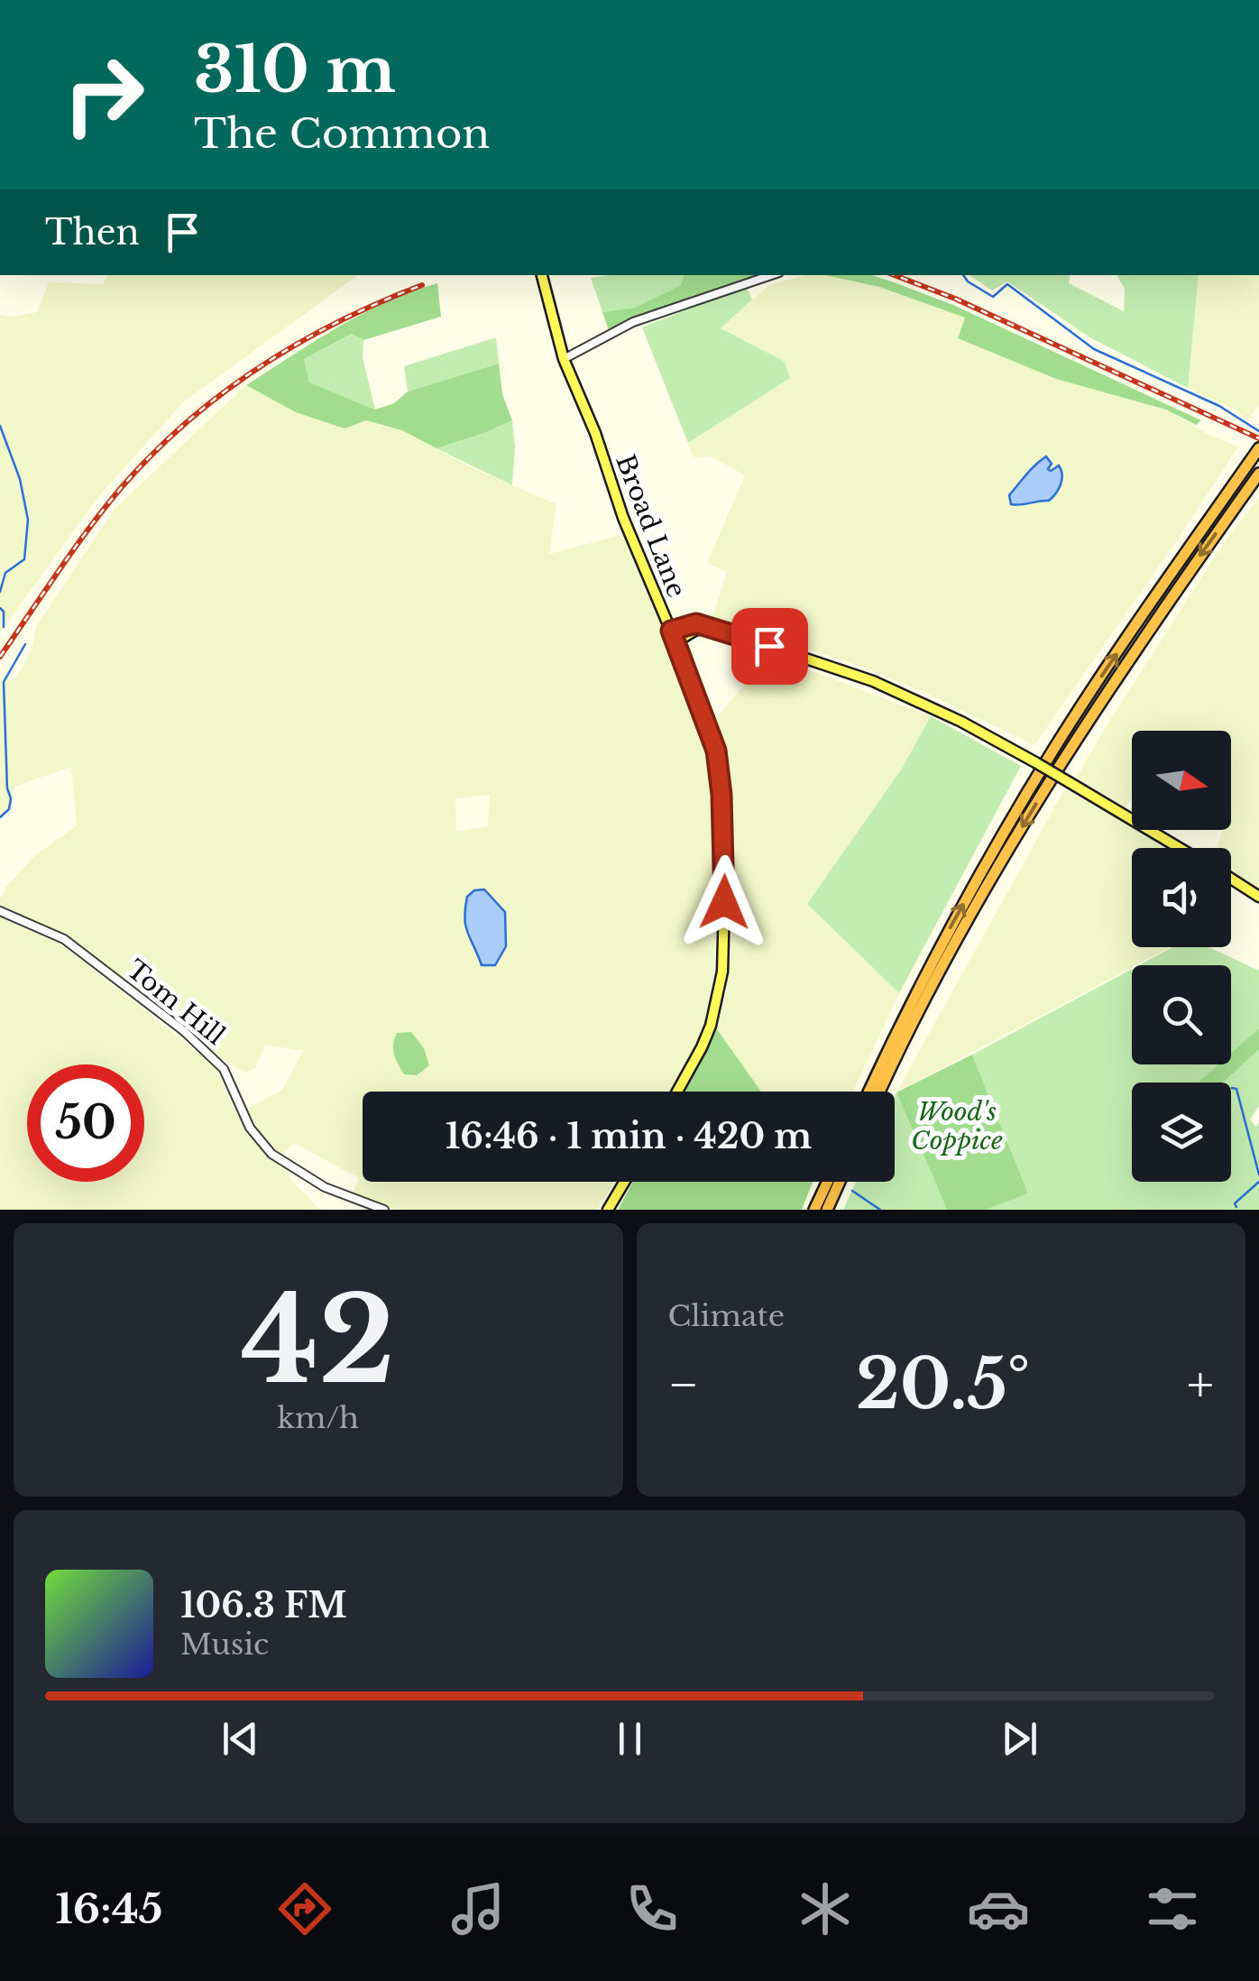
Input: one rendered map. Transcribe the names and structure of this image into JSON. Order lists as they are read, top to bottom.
{
  "streets": {
    "main road": ["Broad Lane"],
    "street": ["Tom Hill"]
  },
  "parks": ["Wood's Coppice"],
  "north": "right",
  "page": {
    "turn": ["310 m", "The Common"],
    "then": "Then",
    "limit": "50",
    "trip": "16:46 · 1 min · 420 m",
    "tile": [
      ["42", "km/h"],
      "Climate"
    ],
    "heat": ["−", "20.5°", "+"],
    "song": ["106.3 FM", "Music"],
    "tabs": "16:45"
  }
}
